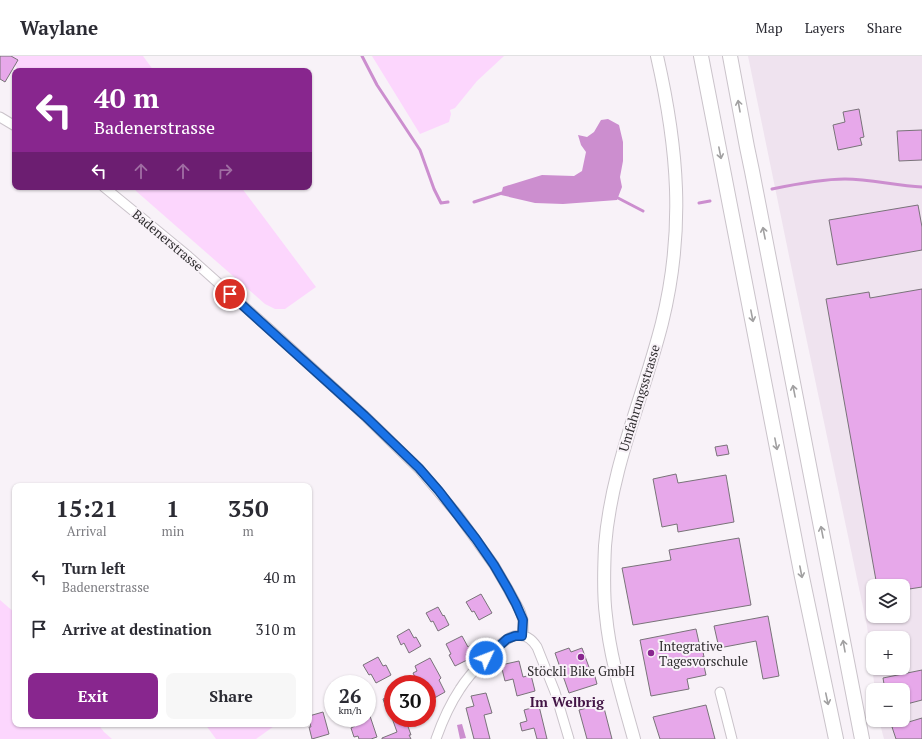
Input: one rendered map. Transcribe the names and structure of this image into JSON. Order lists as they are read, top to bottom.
{
  "streets": {
    "main road": ["Umfahrungsstrasse"],
    "street": ["Badenerstrasse"]
  },
  "districts": ["Im Welbrig"],
  "places": ["Integrative Tagesvorschule", "Stöckli Bike GmbH"],
  "page": {
    "header": "Waylane",
    "nav": ["Map", "Layers", "Share"],
    "turn": ["40 m", "Badenerstrasse"],
    "eta": [
      "15:21",
      "Arrival",
      "1",
      "min",
      "350",
      "m"
    ],
    "list": [
      {
        "name": "Turn left",
        "note": "Badenerstrasse",
        "value": "40 m"
      },
      {
        "name": "Arrive at destination",
        "value": "310 m"
      }
    ],
    "map_buttons": ["+", "−"],
    "buttons": ["Exit", "Share"],
    "speed": "26 km/h",
    "limit": "30"
  }
}
